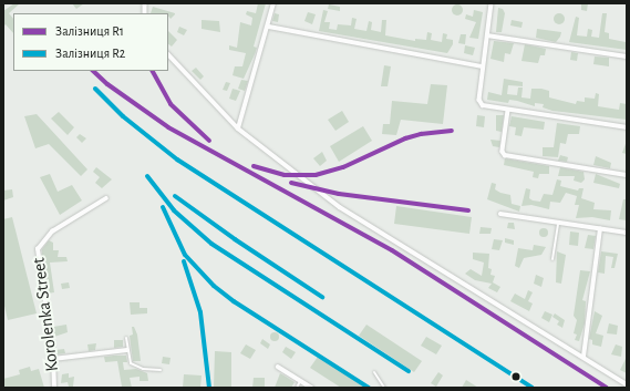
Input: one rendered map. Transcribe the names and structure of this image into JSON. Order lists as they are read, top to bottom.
{
  "streets": {
    "street": ["Korolenka Street"]
  },
  "lines": ["rail line R1", "rail line R2"],
  "legend": ["Залізниця R1", "Залізниця R2"]
}
